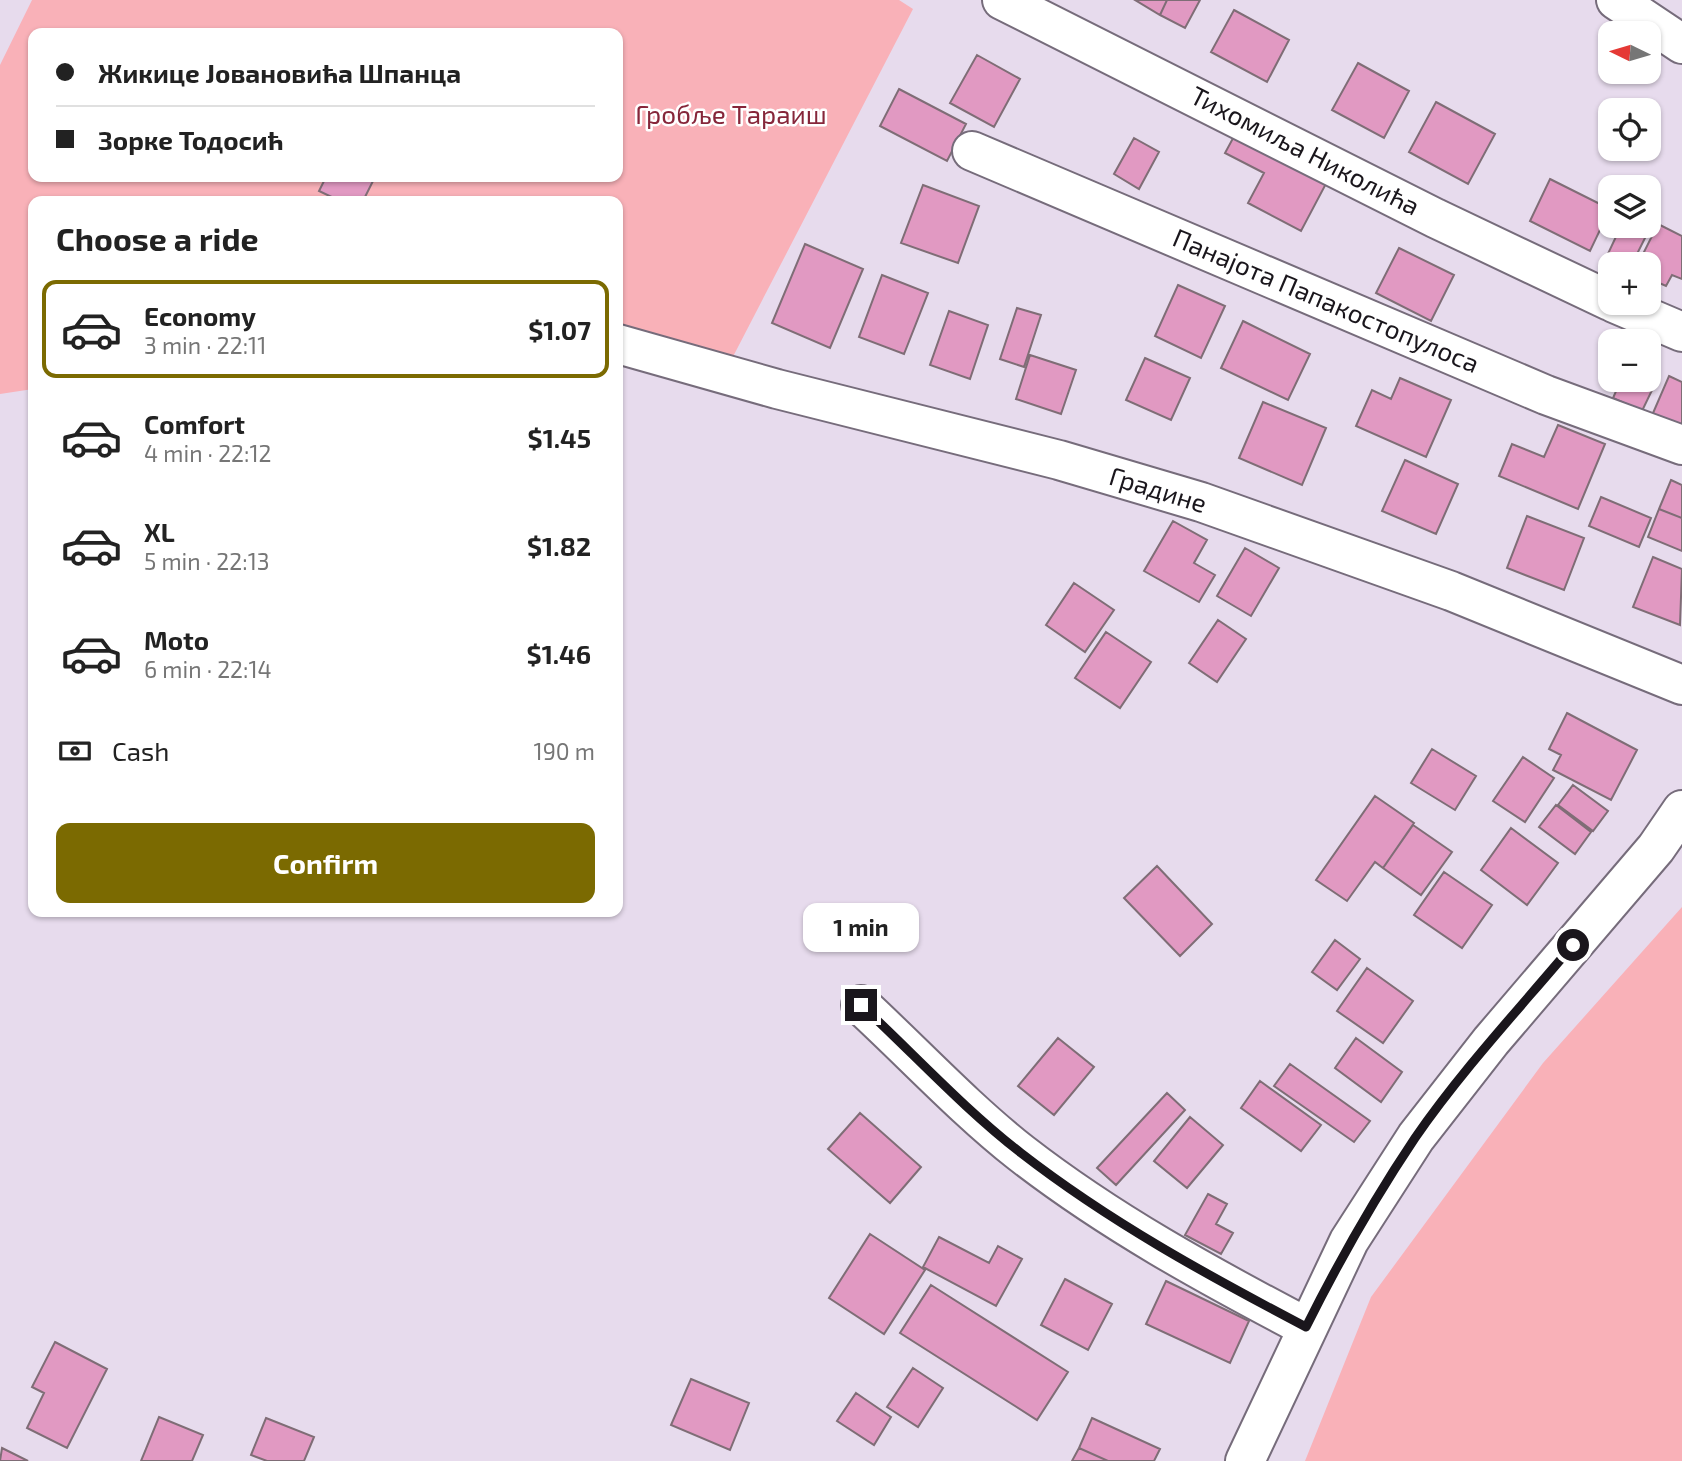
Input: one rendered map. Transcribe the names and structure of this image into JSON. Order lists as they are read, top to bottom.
{
  "streets": {
    "street": ["Тихомиља Николића", "Панајота Папакостопулоса", "Градине"]
  },
  "parks": ["Гробље Тараиш"],
  "north": "left",
  "page": {
    "map_buttons": ["+", "−"],
    "banner": ["Жикице Јовановића Шпанца", "Зорке Тодосић"],
    "heading": "Choose a ride",
    "list": [
      {
        "name": "Economy",
        "note": "3 min · 22:11",
        "value": "$1.07"
      },
      {
        "name": "Comfort",
        "note": "4 min · 22:12",
        "value": "$1.45"
      },
      {
        "name": "XL",
        "note": "5 min · 22:13",
        "value": "$1.82"
      },
      {
        "name": "Moto",
        "note": "6 min · 22:14",
        "value": "$1.46"
      }
    ],
    "pay": ["Cash", "190 m"],
    "buttons": "Confirm",
    "bubble": "1 min"
  }
}
